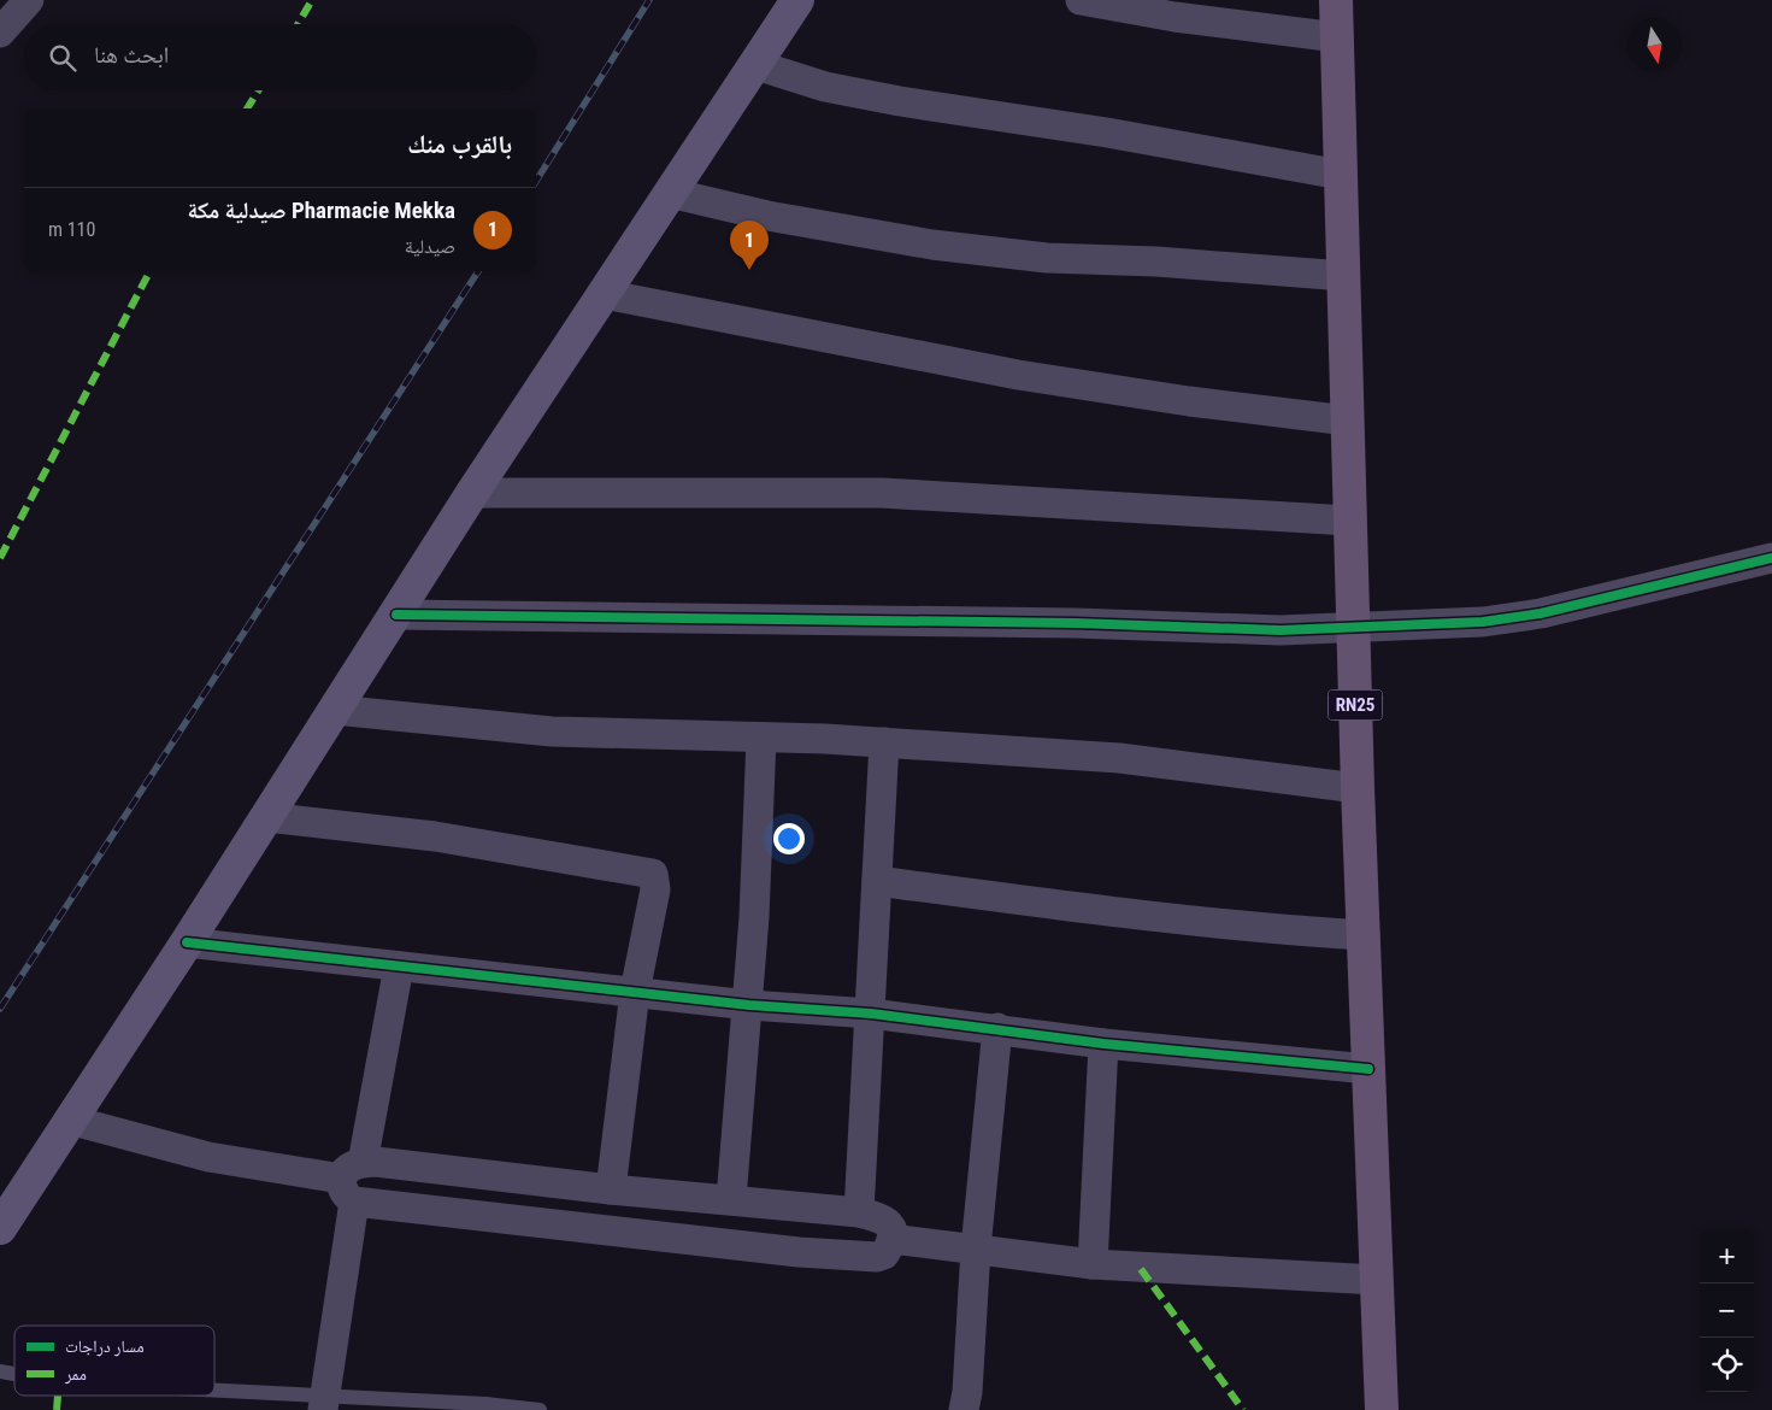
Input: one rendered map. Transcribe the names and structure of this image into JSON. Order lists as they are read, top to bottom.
{
  "streets": {
    "main road": ["RN25"]
  },
  "legend": ["مسار دراجات", "ممر"],
  "north": "bottom",
  "page": {
    "search": "ابحث هنا",
    "heading": "بالقرب منك",
    "list": [
      {
        "mark": "1",
        "name": "Pharmacie Mekka صيدلية مكة",
        "note": "صيدلية",
        "value": "110 m"
      }
    ],
    "pins": "1",
    "map_buttons": ["+", "−"]
  }
}
